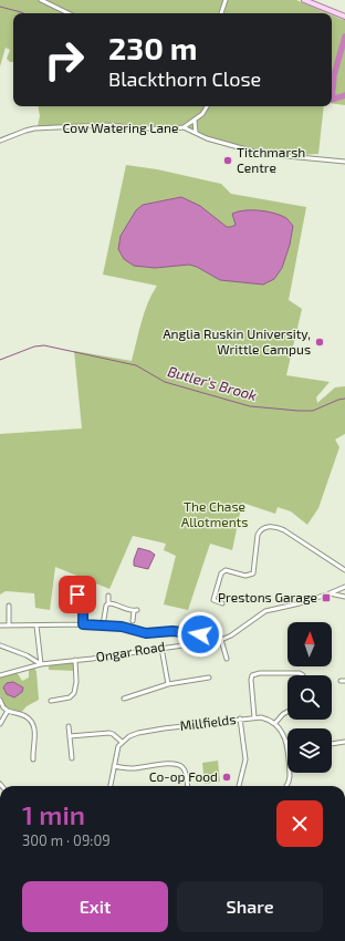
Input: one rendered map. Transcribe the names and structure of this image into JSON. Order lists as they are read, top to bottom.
{
  "streets": {
    "street": ["Cow Watering Lane", "Ongar Road", "Millfields"]
  },
  "water": ["Butler's Brook"],
  "parks": ["The Chase Allotments"],
  "places": {
    "other": ["Titchmarsh Centre", "Anglia Ruskin University, Writtle Campus", "Co-op Food"],
    "transit": ["Prestons Garage"]
  },
  "north": "top",
  "page": {
    "turn": ["230 m", "Blackthorn Close"],
    "heading": ["1 min", "300 m · 09:09"],
    "buttons": ["Exit", "Share"]
  }
}
